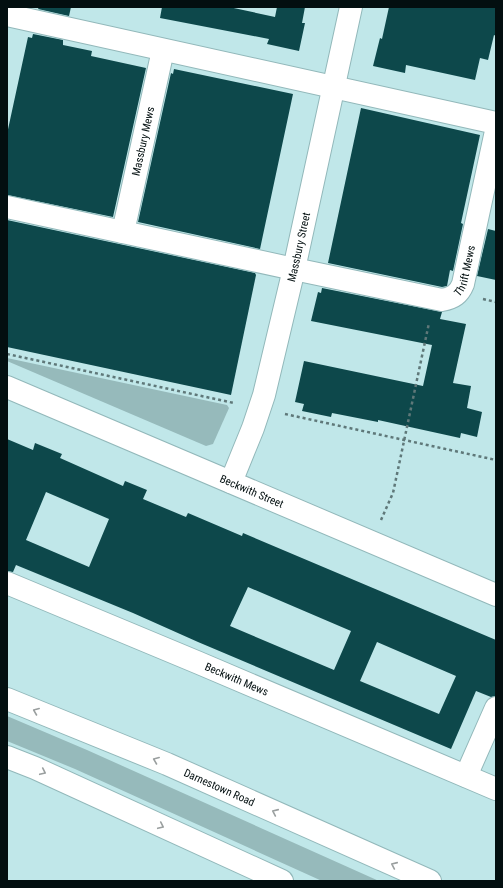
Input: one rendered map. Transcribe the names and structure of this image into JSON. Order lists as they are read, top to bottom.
{
  "streets": {
    "street": [
      "Massbury Mews",
      "Massbury Street",
      "Thrift Mews",
      "Beckwith Street",
      "Beckwith Mews",
      "Darnestown Road"
    ]
  },
  "crossings": [
    ["Massbury Street", "Thrift Mews"],
    ["Massbury Street", "Beckwith Street"]
  ]
}
